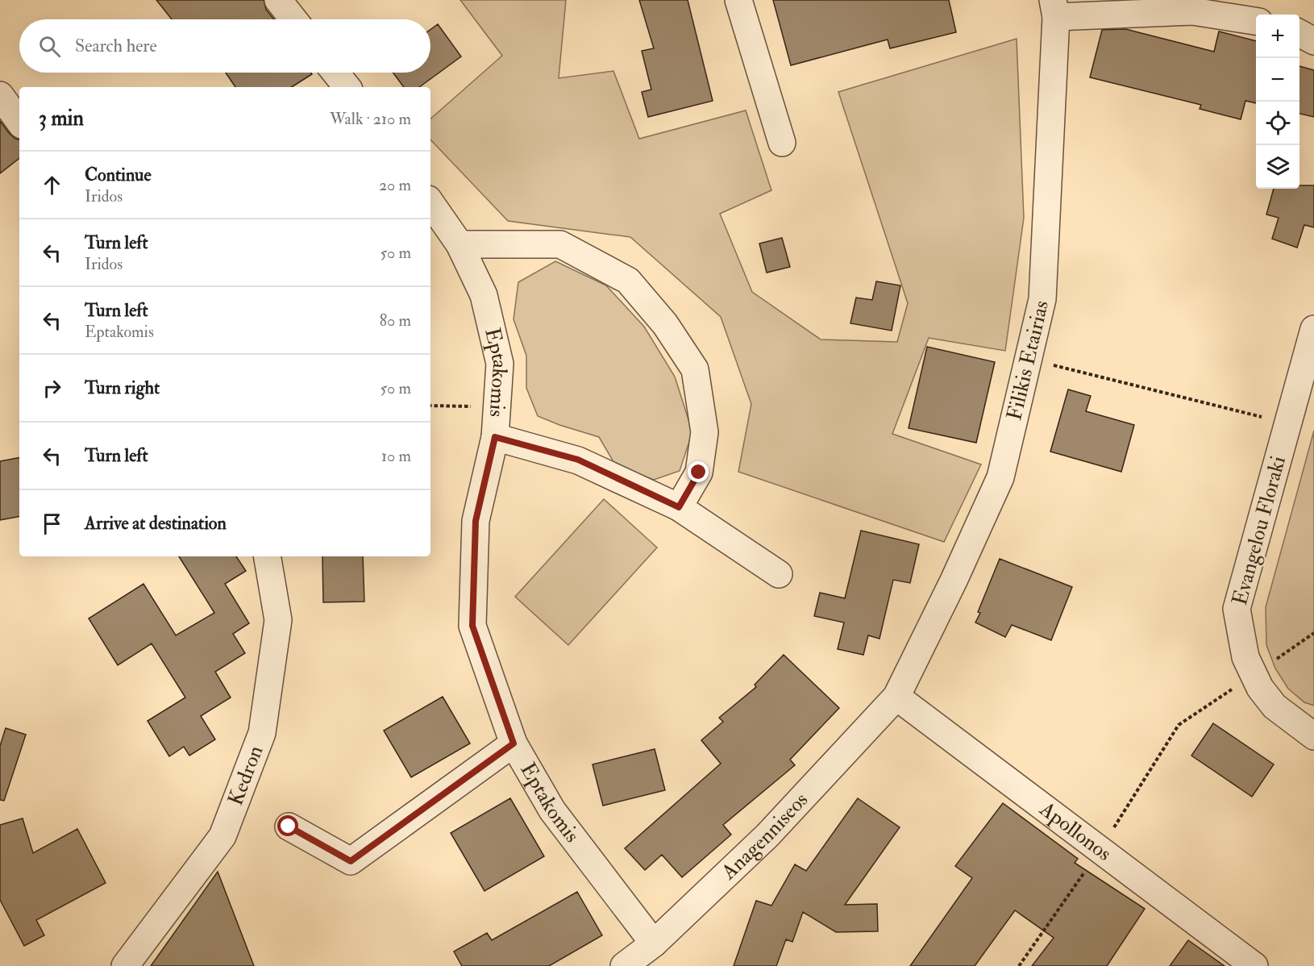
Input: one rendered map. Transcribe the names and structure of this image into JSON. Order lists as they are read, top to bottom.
{
  "streets": {
    "street": [
      "Filikis Etairias",
      "Eptakomis",
      "Evangelou Floraki",
      "Kedron",
      "Apollonos",
      "Anagenniseos"
    ]
  },
  "crossings": [
    ["Filikis Etairias", "Apollonos"],
    ["Filikis Etairias", "Anagenniseos"],
    ["Eptakomis", "Anagenniseos"],
    ["Apollonos", "Anagenniseos"]
  ],
  "page": {
    "map_buttons": ["+", "−"],
    "search": "Search here",
    "heading": ["3 min", "Walk · 210 m"],
    "list": [
      ["Continue", "Iridos", "20 m"],
      ["Turn left", "Iridos", "50 m"],
      ["Turn left", "Eptakomis", "80 m"],
      ["Turn right", "50 m"],
      ["Turn left", "10 m"],
      "Arrive at destination"
    ]
  }
}
